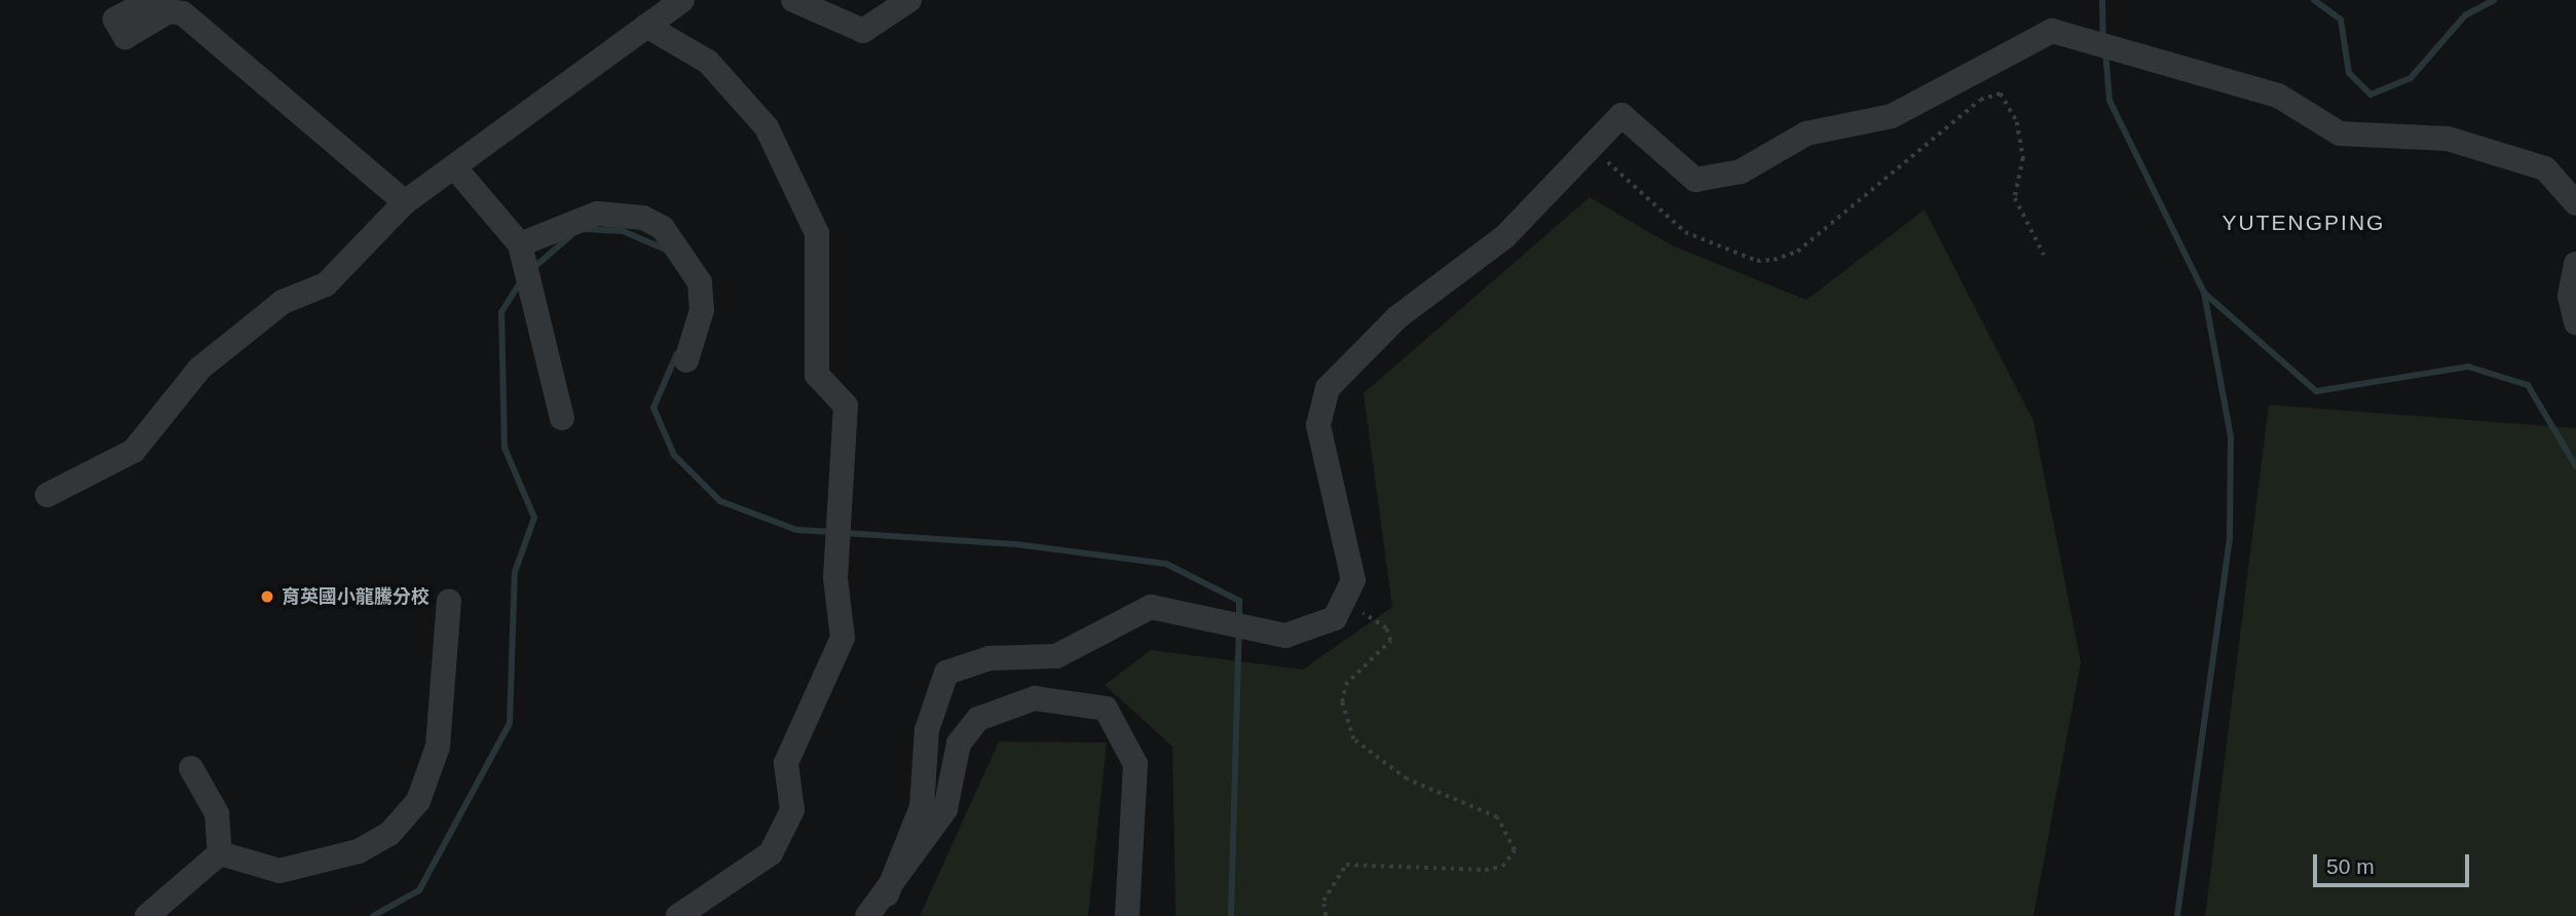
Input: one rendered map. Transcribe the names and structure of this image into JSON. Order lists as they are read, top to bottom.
{
  "districts": ["YUTENGPING"],
  "places": ["育英國小龍騰分校"],
  "scale_bar": "50 m"
}
